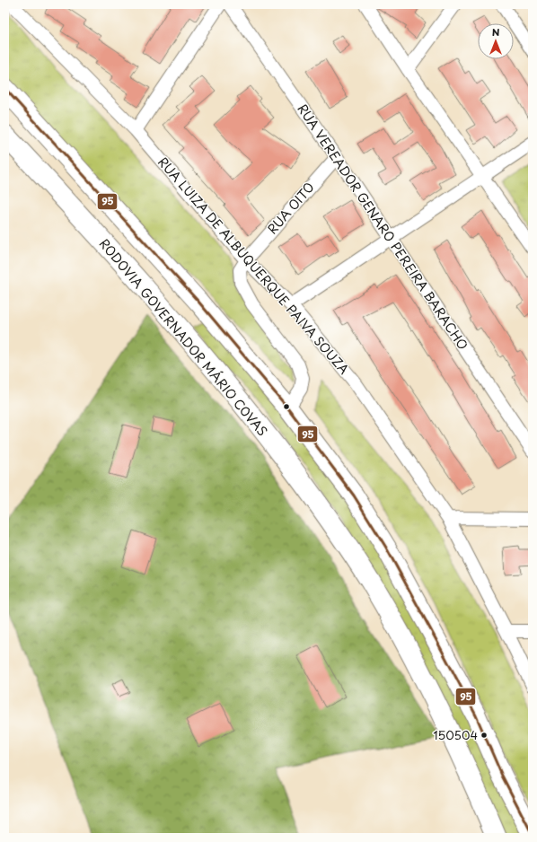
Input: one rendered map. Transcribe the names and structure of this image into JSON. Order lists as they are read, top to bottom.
{
  "streets": {
    "highway": ["RODOVIA GOVERNADOR MÁRIO COVAS"],
    "street": ["RUA OITO", "RUA VEREADOR GENARO PEREIRA BARACHO", "RUA LUIZA DE ALBUQUERQUE PAIVA SOUZA"]
  },
  "crossings": [
    ["RUA OITO", "RUA VEREADOR GENARO PEREIRA BARACHO"],
    ["RUA OITO", "RUA LUIZA DE ALBUQUERQUE PAIVA SOUZA"]
  ],
  "places": ["150504"],
  "lines": ["transit line 95"],
  "north": "top"
}
